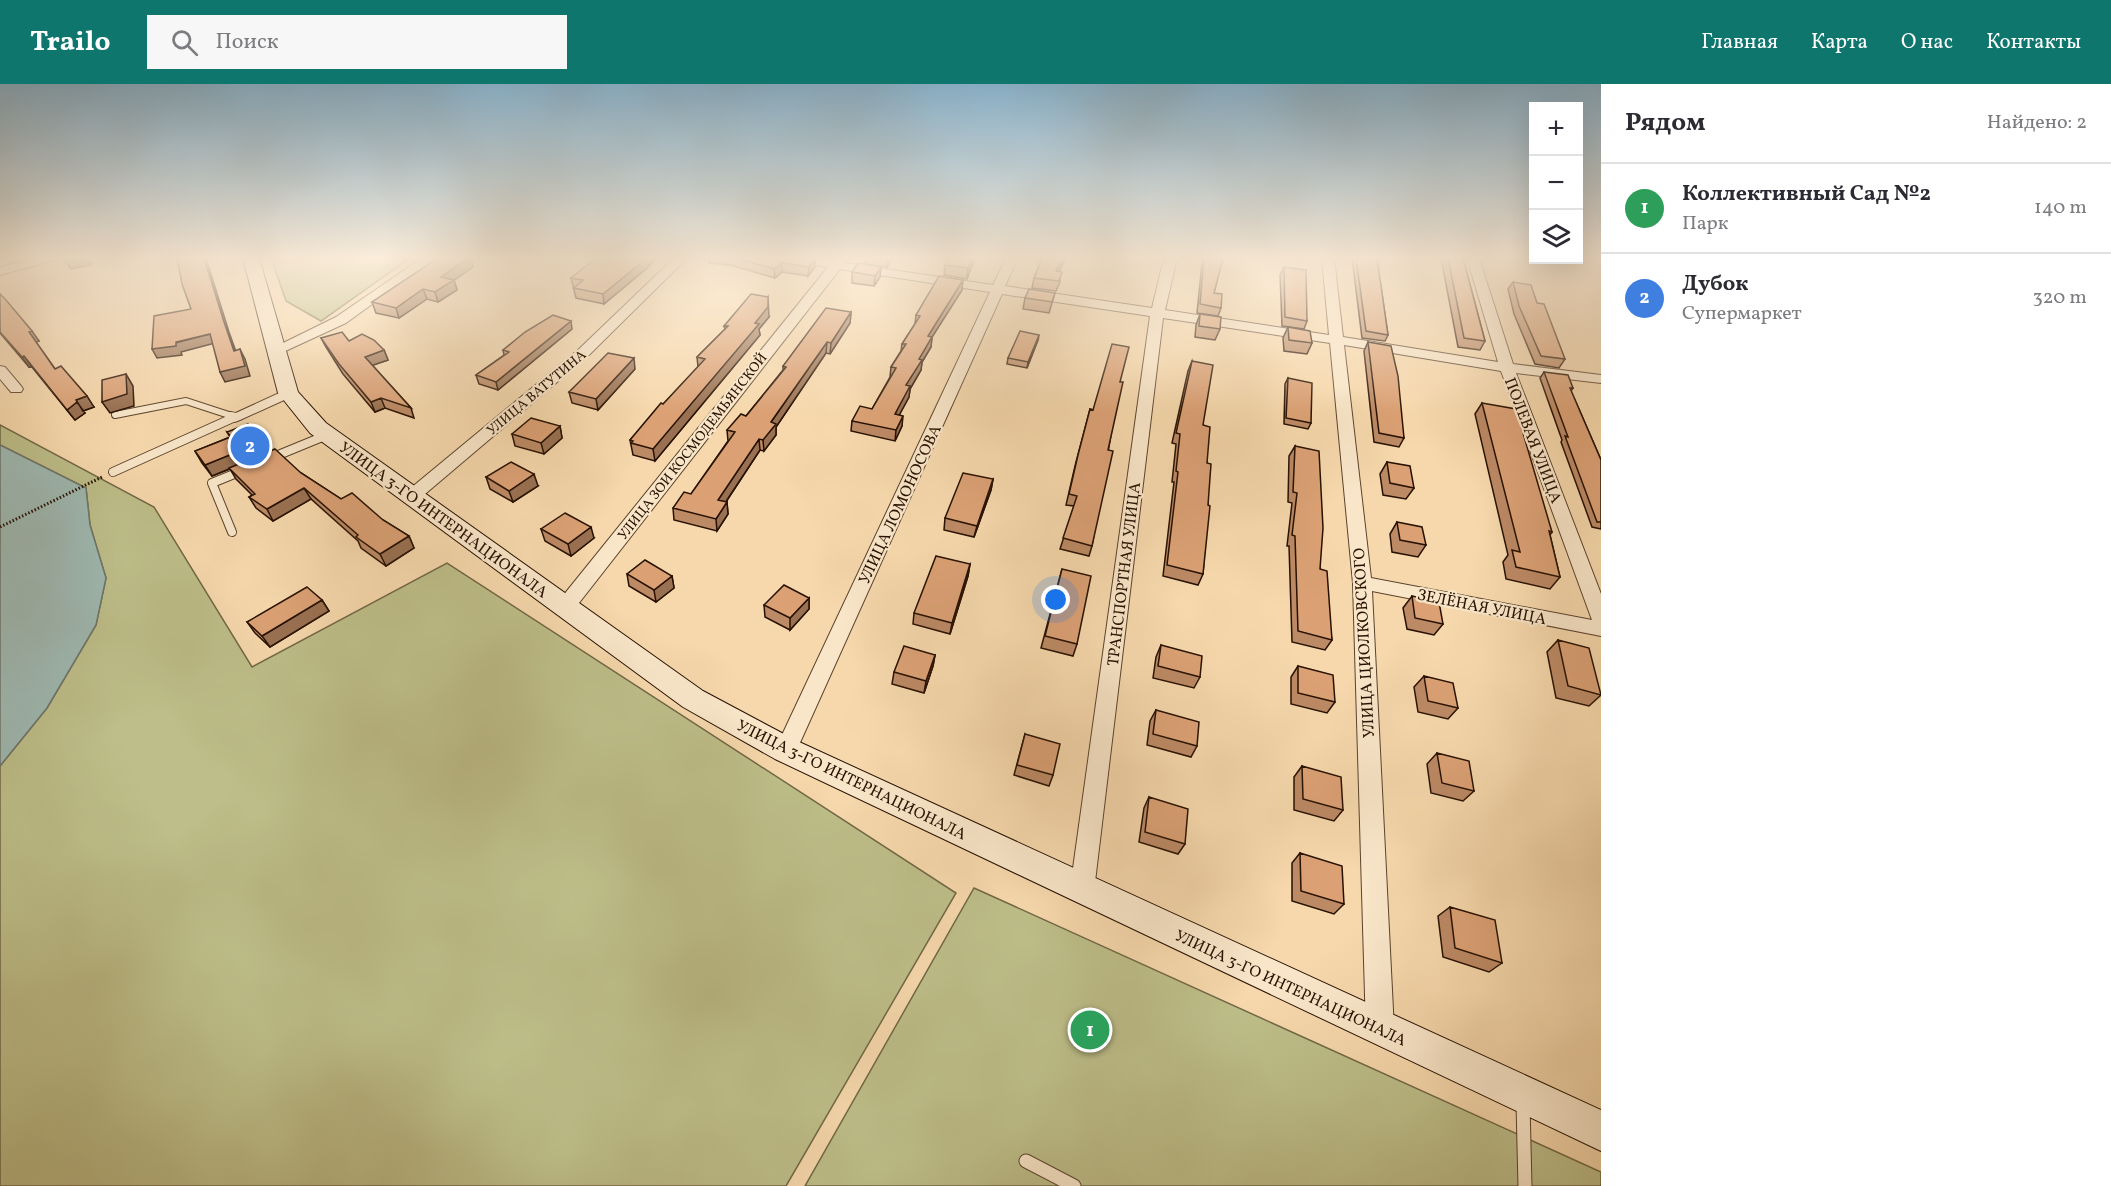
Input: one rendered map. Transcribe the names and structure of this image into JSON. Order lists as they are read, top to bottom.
{
  "streets": {
    "main road": ["УЛИЦА 3-ГО ИНТЕРНАЦИОНАЛА"],
    "street": [
      "УЛИЦА ВАТУТИНА",
      "ПОЛЕВАЯ УЛИЦА",
      "УЛИЦА ЗОИ КОСМОДЕМЬЯНСКОЙ",
      "УЛИЦА ЛОМОНОСОВА",
      "ТРАНСПОРТНАЯ УЛИЦА",
      "ЗЕЛЁНАЯ УЛИЦА",
      "УЛИЦА ЦИОЛКОВСКОГО"
    ]
  },
  "crossings": [
    ["УЛИЦА ВАТУТИНА", "УЛИЦА 3-ГО ИНТЕРНАЦИОНАЛА"],
    ["УЛИЦА ЗОИ КОСМОДЕМЬЯНСКОЙ", "УЛИЦА 3-ГО ИНТЕРНАЦИОНАЛА"],
    ["УЛИЦА ЛОМОНОСОВА", "УЛИЦА 3-ГО ИНТЕРНАЦИОНАЛА"],
    ["УЛИЦА 3-ГО ИНТЕРНАЦИОНАЛА", "ТРАНСПОРТНАЯ УЛИЦА"],
    ["УЛИЦА 3-ГО ИНТЕРНАЦИОНАЛА", "УЛИЦА ЦИОЛКОВСКОГО"],
    ["ЗЕЛЁНАЯ УЛИЦА", "УЛИЦА ЦИОЛКОВСКОГО"]
  ],
  "page": {
    "header": "Trailo",
    "search": "Поиск",
    "nav": [
      "Главная",
      "Карта",
      "О нас",
      "Контакты"
    ],
    "heading": ["Рядом", "Найдено: 2"],
    "map_buttons": ["+", "−"],
    "list": [
      {
        "mark": "1",
        "name": "Коллективный Сад №2",
        "note": "Парк",
        "value": "140 m"
      },
      {
        "mark": "2",
        "name": "Дубок",
        "note": "Супермаркет",
        "value": "320 m"
      }
    ],
    "pins": ["2", "1"]
  }
}
